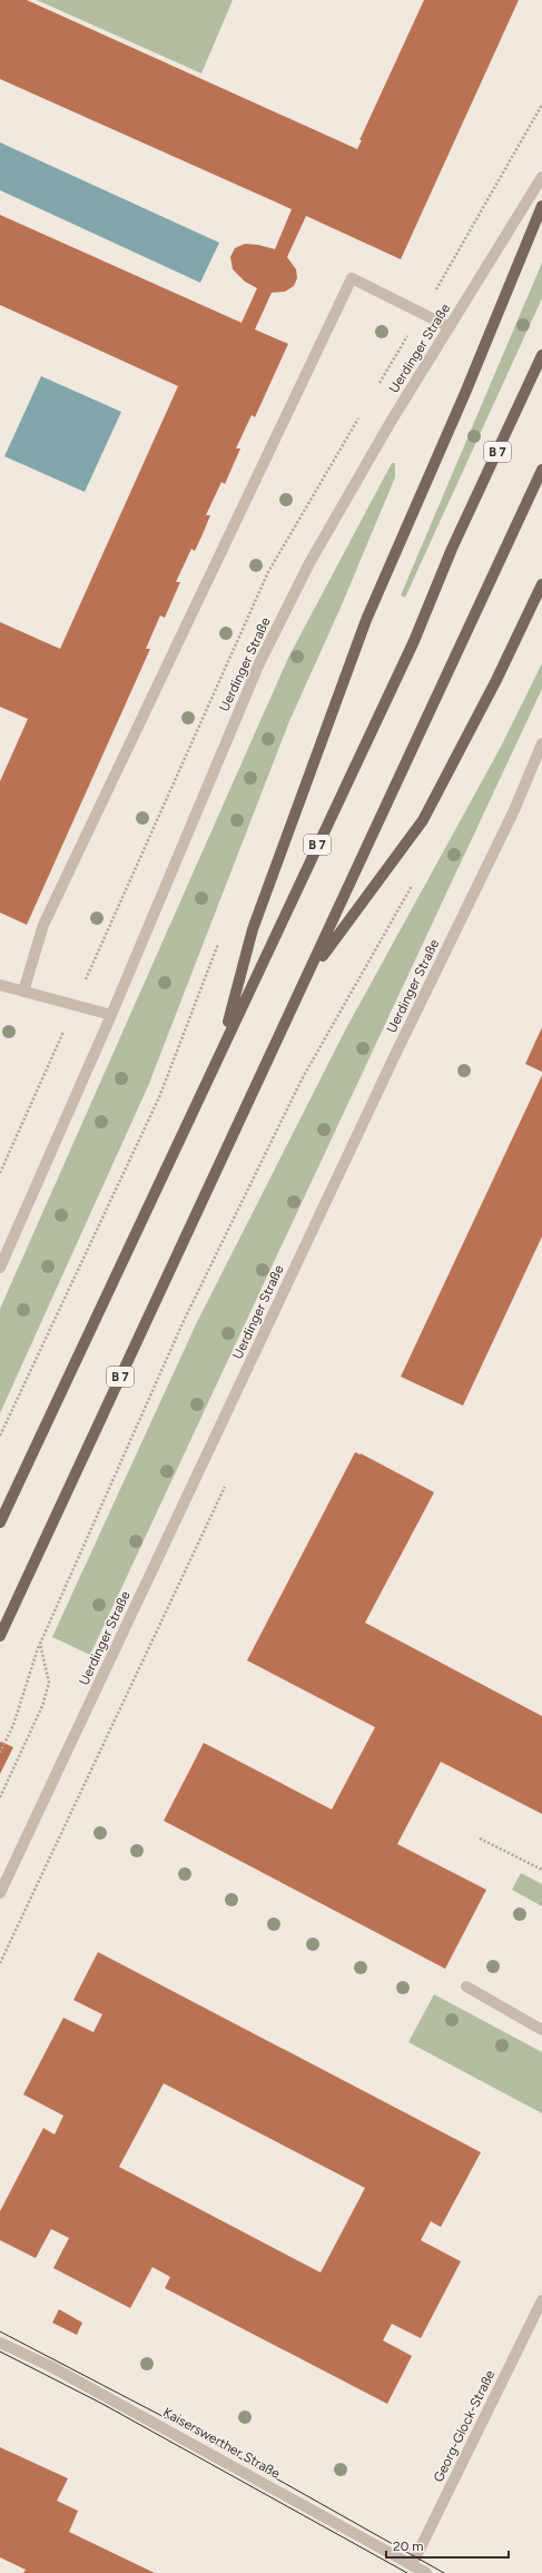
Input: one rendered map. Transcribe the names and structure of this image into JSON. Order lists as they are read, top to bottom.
{
  "streets": {
    "main road": ["B 7"],
    "street": ["Uerdinger Straße", "Georg-Glock-Straße", "Kaiserswerther Straße"]
  },
  "crossings": [
    ["Georg-Glock-Straße", "Kaiserswerther Straße"]
  ],
  "scale_bar": "20 m"
}
